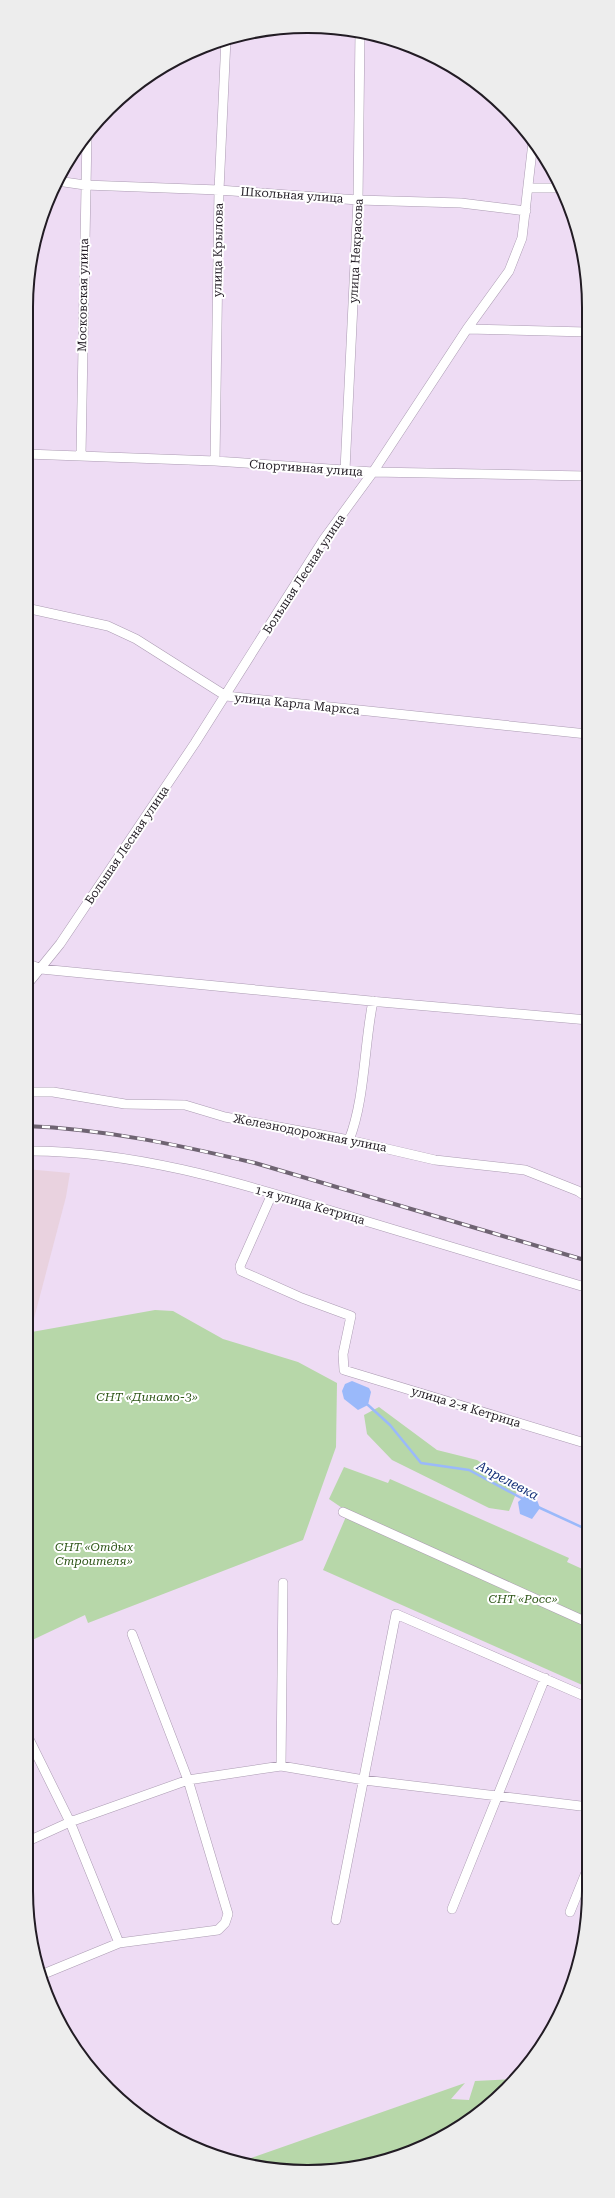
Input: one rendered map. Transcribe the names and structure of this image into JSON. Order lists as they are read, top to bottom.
{
  "streets": {
    "street": [
      "Школьная улица",
      "улица Крылова",
      "улица Некрасова",
      "Московская улица",
      "Спортивная улица",
      "Большая Лесная улица",
      "улица Карла Маркса",
      "Железнодорожная улица",
      "1-я улица Кетрица",
      "улица 2-я Кетрица"
    ]
  },
  "crossings": [
    ["Школьная улица", "улица Крылова"],
    ["Школьная улица", "улица Некрасова"],
    ["Школьная улица", "Московская улица"],
    ["Школьная улица", "Большая Лесная улица"],
    ["улица Крылова", "Спортивная улица"],
    ["улица Некрасова", "Спортивная улица"],
    ["Московская улица", "Спортивная улица"],
    ["Спортивная улица", "Большая Лесная улица"],
    ["Большая Лесная улица", "улица Карла Маркса"],
    ["1-я улица Кетрица", "улица 2-я Кетрица"]
  ],
  "water": ["Апрелевка"],
  "parks": ["СНТ «Динамо-3»", "СНТ «Отдых Строителя»", "СНТ «Росс»"]
}
